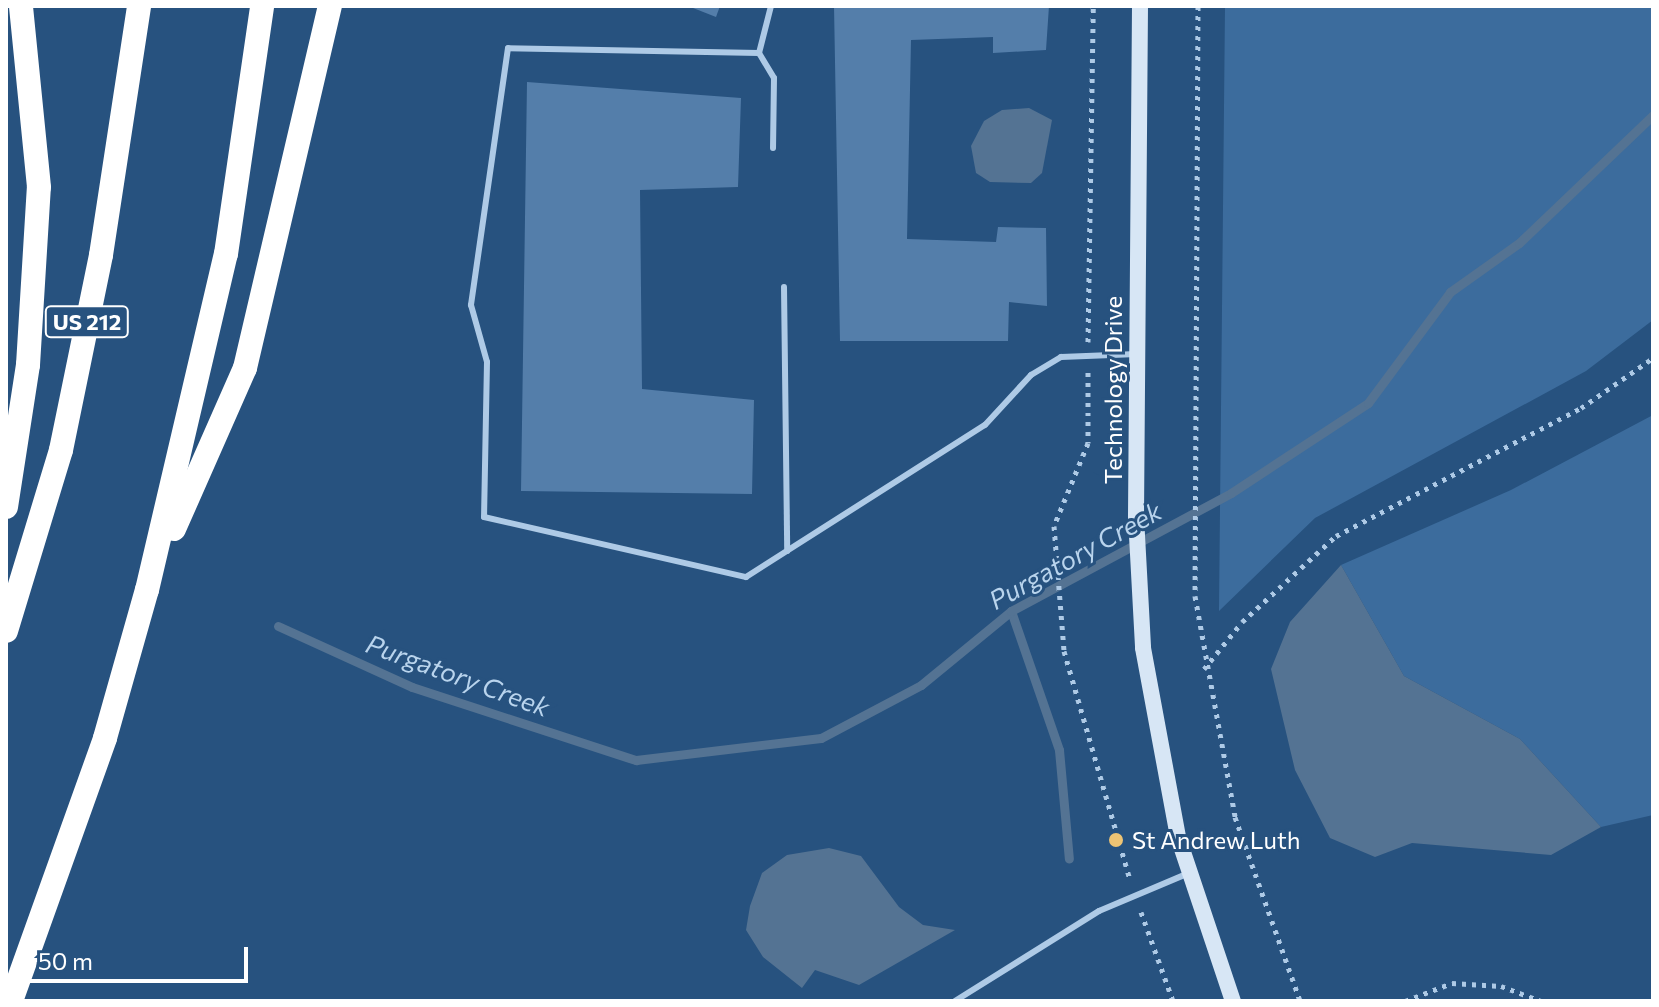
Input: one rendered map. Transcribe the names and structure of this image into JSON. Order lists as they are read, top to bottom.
{
  "streets": {
    "highway": ["US 212"],
    "street": ["Technology Drive"]
  },
  "water": ["Purgatory Creek"],
  "places": ["St Andrew Luth"],
  "scale_bar": "50 m"
}
